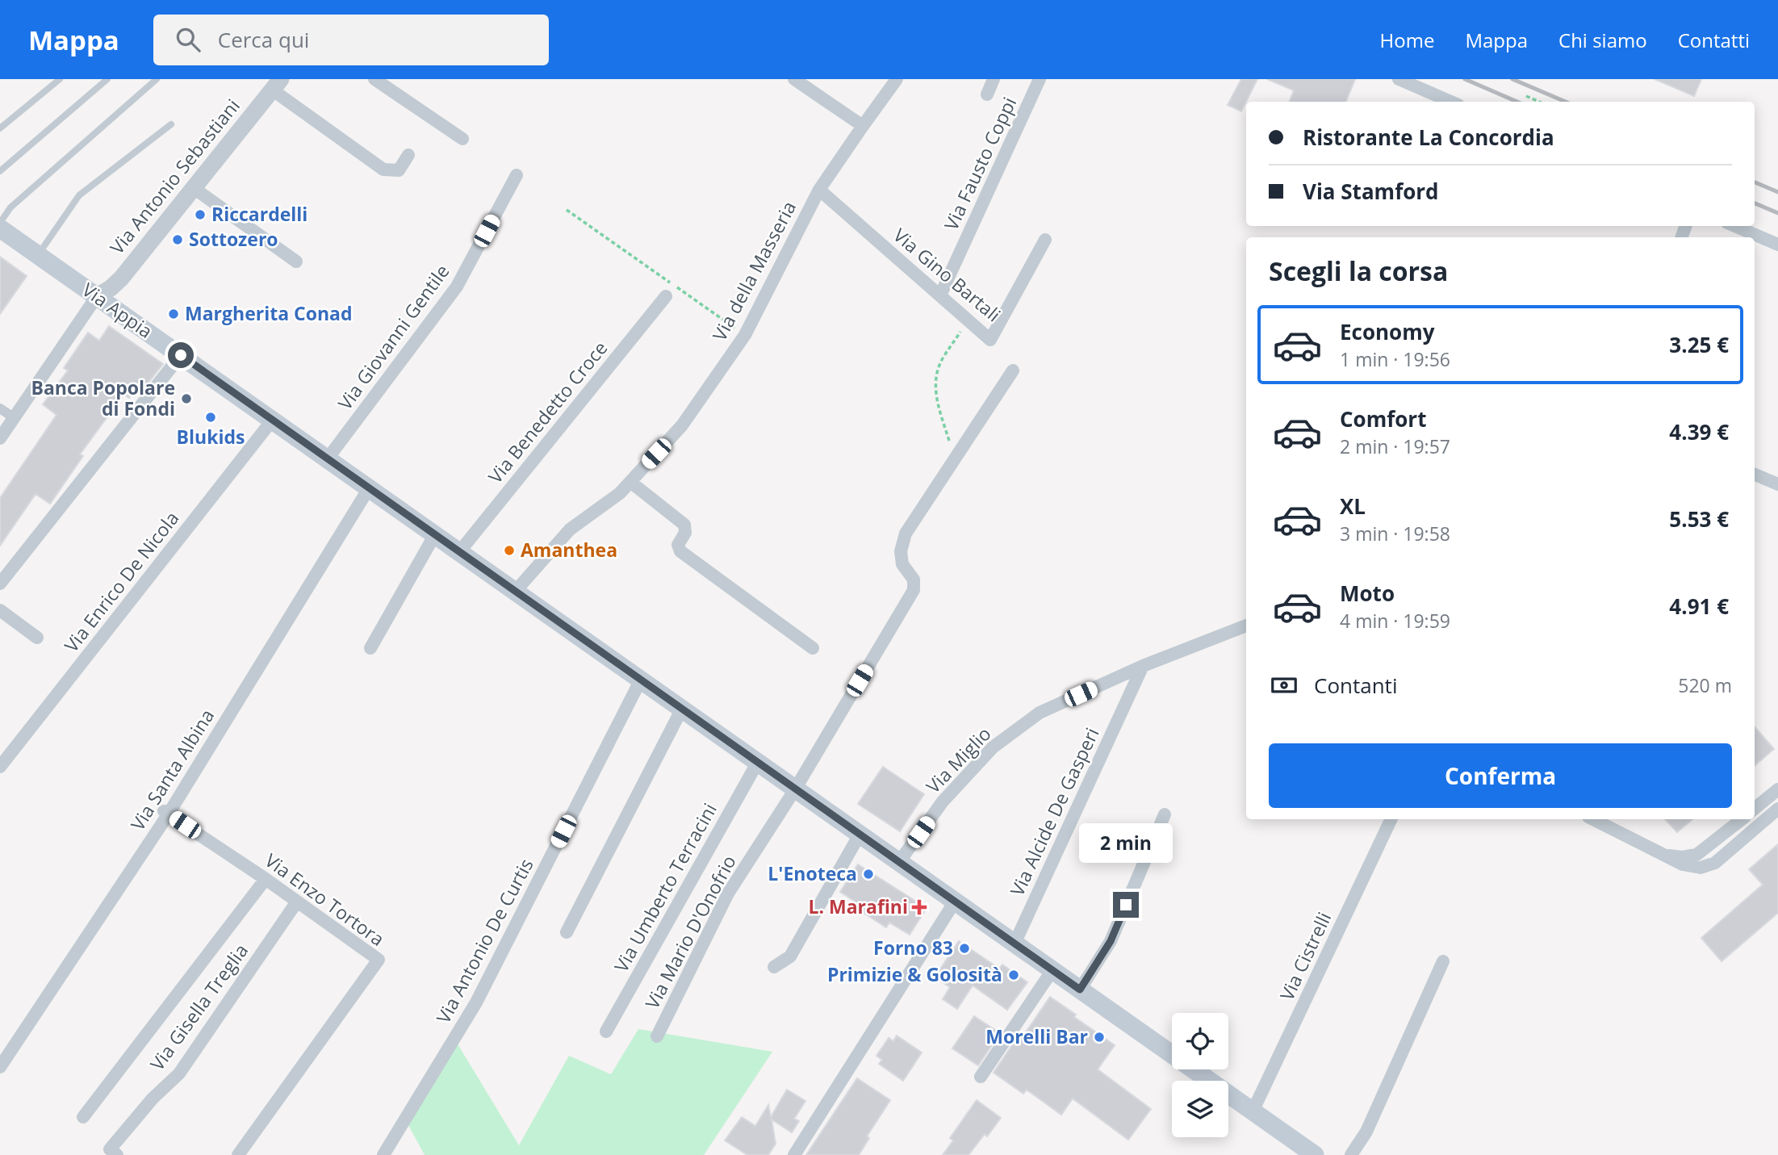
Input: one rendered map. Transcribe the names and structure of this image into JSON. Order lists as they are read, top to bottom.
{
  "streets": {
    "main road": ["Via Appia"],
    "street": [
      "Via Fausto Coppi",
      "Via Antonio Sebastiani",
      "Via della Masseria",
      "Via Gino Bartali",
      "Via Giovanni Gentile",
      "Via Benedetto Croce",
      "Via Enrico De Nicola",
      "Via Miglio",
      "Via Santa Albina",
      "Via Alcide De Gasperi",
      "Via Umberto Terracini",
      "Via Enzo Tortora",
      "Via Mario D'Onofrio",
      "Via Antonio De Curtis",
      "Via Cistrelli",
      "Via Gisella Treglia"
    ]
  },
  "crossings": [
    ["Via Fausto Coppi", "Via Gino Bartali"],
    ["Via Antonio Sebastiani", "Via Appia"],
    ["Via della Masseria", "Via Gino Bartali"],
    ["Via della Masseria", "Via Appia"],
    ["Via Appia", "Via Giovanni Gentile"],
    ["Via Appia", "Via Benedetto Croce"],
    ["Via Appia", "Via Enrico De Nicola"],
    ["Via Appia", "Via Miglio"],
    ["Via Appia", "Via Santa Albina"],
    ["Via Appia", "Via Alcide De Gasperi"],
    ["Via Appia", "Via Umberto Terracini"],
    ["Via Appia", "Via Mario D'Onofrio"],
    ["Via Appia", "Via Antonio De Curtis"],
    ["Via Appia", "Via Cistrelli"],
    ["Via Miglio", "Via Alcide De Gasperi"],
    ["Via Santa Albina", "Via Enzo Tortora"],
    ["Via Enzo Tortora", "Via Gisella Treglia"]
  ],
  "places": {
    "other": [
      "Riccardelli",
      "Sottozero",
      "Margherita Conad",
      "Banca Popolare di Fondi",
      "Blukids",
      "Amanthea",
      "L'Enoteca",
      "Forno 83",
      "Primizie & Golosità",
      "Morelli Bar"
    ],
    "health": ["L. Marafini"]
  },
  "page": {
    "header": "Mappa",
    "search": "Cerca qui",
    "nav": [
      "Home",
      "Mappa",
      "Chi siamo",
      "Contatti"
    ],
    "banner": ["Ristorante La Concordia", "Via Stamford"],
    "heading": "Scegli la corsa",
    "list": [
      {
        "name": "Economy",
        "note": "1 min · 19:56",
        "value": "3.25 €"
      },
      {
        "name": "Comfort",
        "note": "2 min · 19:57",
        "value": "4.39 €"
      },
      {
        "name": "XL",
        "note": "3 min · 19:58",
        "value": "5.53 €"
      },
      {
        "name": "Moto",
        "note": "4 min · 19:59",
        "value": "4.91 €"
      }
    ],
    "pay": ["Contanti", "520 m"],
    "buttons": "Conferma",
    "bubble": "2 min"
  }
}
